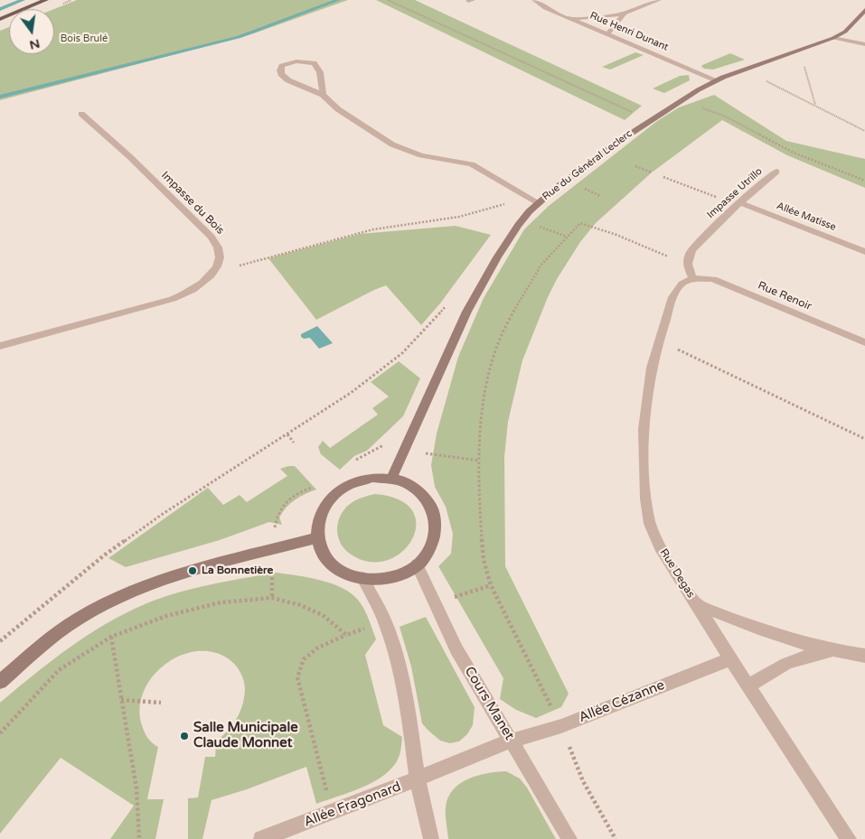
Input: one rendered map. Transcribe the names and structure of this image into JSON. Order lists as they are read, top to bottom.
{
  "streets": {
    "street": [
      "Rue Henri Dunant",
      "Rue du Général Leclerc",
      "Impasse Utrillo",
      "Impasse du Bois",
      "Allée Matisse",
      "Rue Renoir",
      "Rue Degas",
      "Allée Cézanne",
      "Cours Manet",
      "Allée Fragonard"
    ]
  },
  "crossings": [
    ["Rue Henri Dunant", "Rue du Général Leclerc"],
    ["Rue du Général Leclerc", "Cours Manet"],
    ["Impasse Utrillo", "Allée Matisse"],
    ["Rue Renoir", "Rue Degas"],
    ["Rue Degas", "Allée Cézanne"],
    ["Allée Cézanne", "Cours Manet"],
    ["Allée Cézanne", "Allée Fragonard"],
    ["Cours Manet", "Allée Fragonard"]
  ],
  "parks": ["Bois Brulé"],
  "places": ["La Bonnetière", "Salle Municipale Claude Monnet"],
  "north": "bottom"
}
